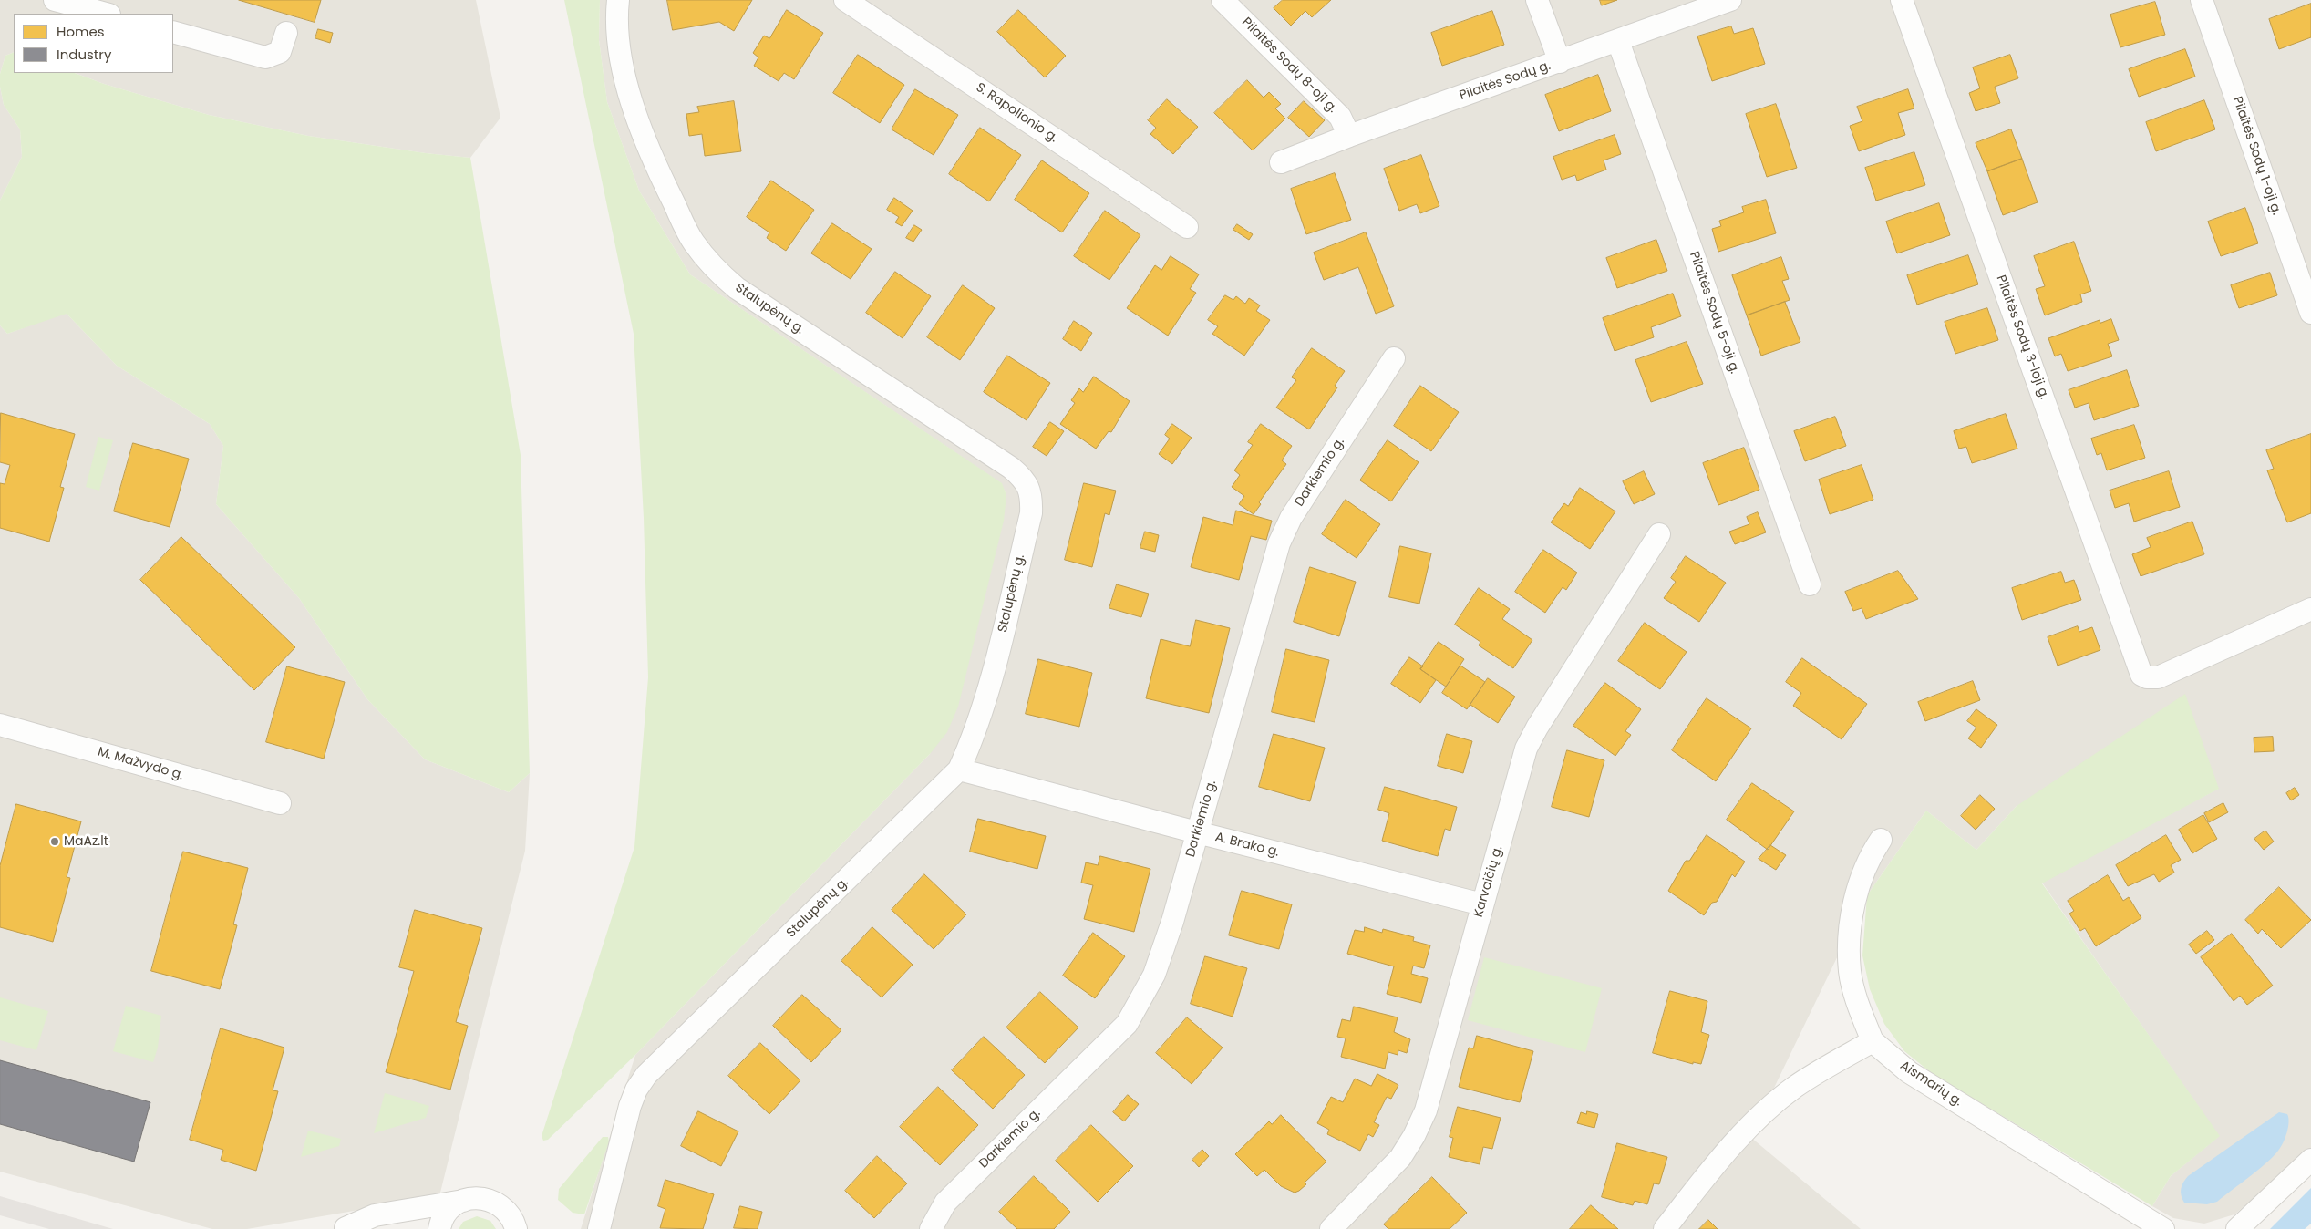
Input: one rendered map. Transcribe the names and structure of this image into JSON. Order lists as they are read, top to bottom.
{
  "streets": {
    "street": [
      "Pilaitės Sodų 8-oji g.",
      "Pilaitės Sodų g.",
      "S. Rapolionio g.",
      "Pilaitės Sodų 1-oji g.",
      "Stalupėnų g.",
      "Pilaitės Sodų 5-oji g.",
      "Pilaitės Sodų 3-ioji g.",
      "Darkiemio g.",
      "M. Mažvydo g.",
      "A. Brako g.",
      "Karvaičių g.",
      "Aismarių g."
    ]
  },
  "crossings": [
    ["Pilaitės Sodų 8-oji g.", "Pilaitės Sodų g."],
    ["Pilaitės Sodų g.", "Pilaitės Sodų 5-oji g."],
    ["Stalupėnų g.", "A. Brako g."],
    ["Darkiemio g.", "A. Brako g."],
    ["A. Brako g.", "Karvaičių g."]
  ],
  "places": ["MaAz.lt"],
  "legend": ["Homes", "Industry"]
}
